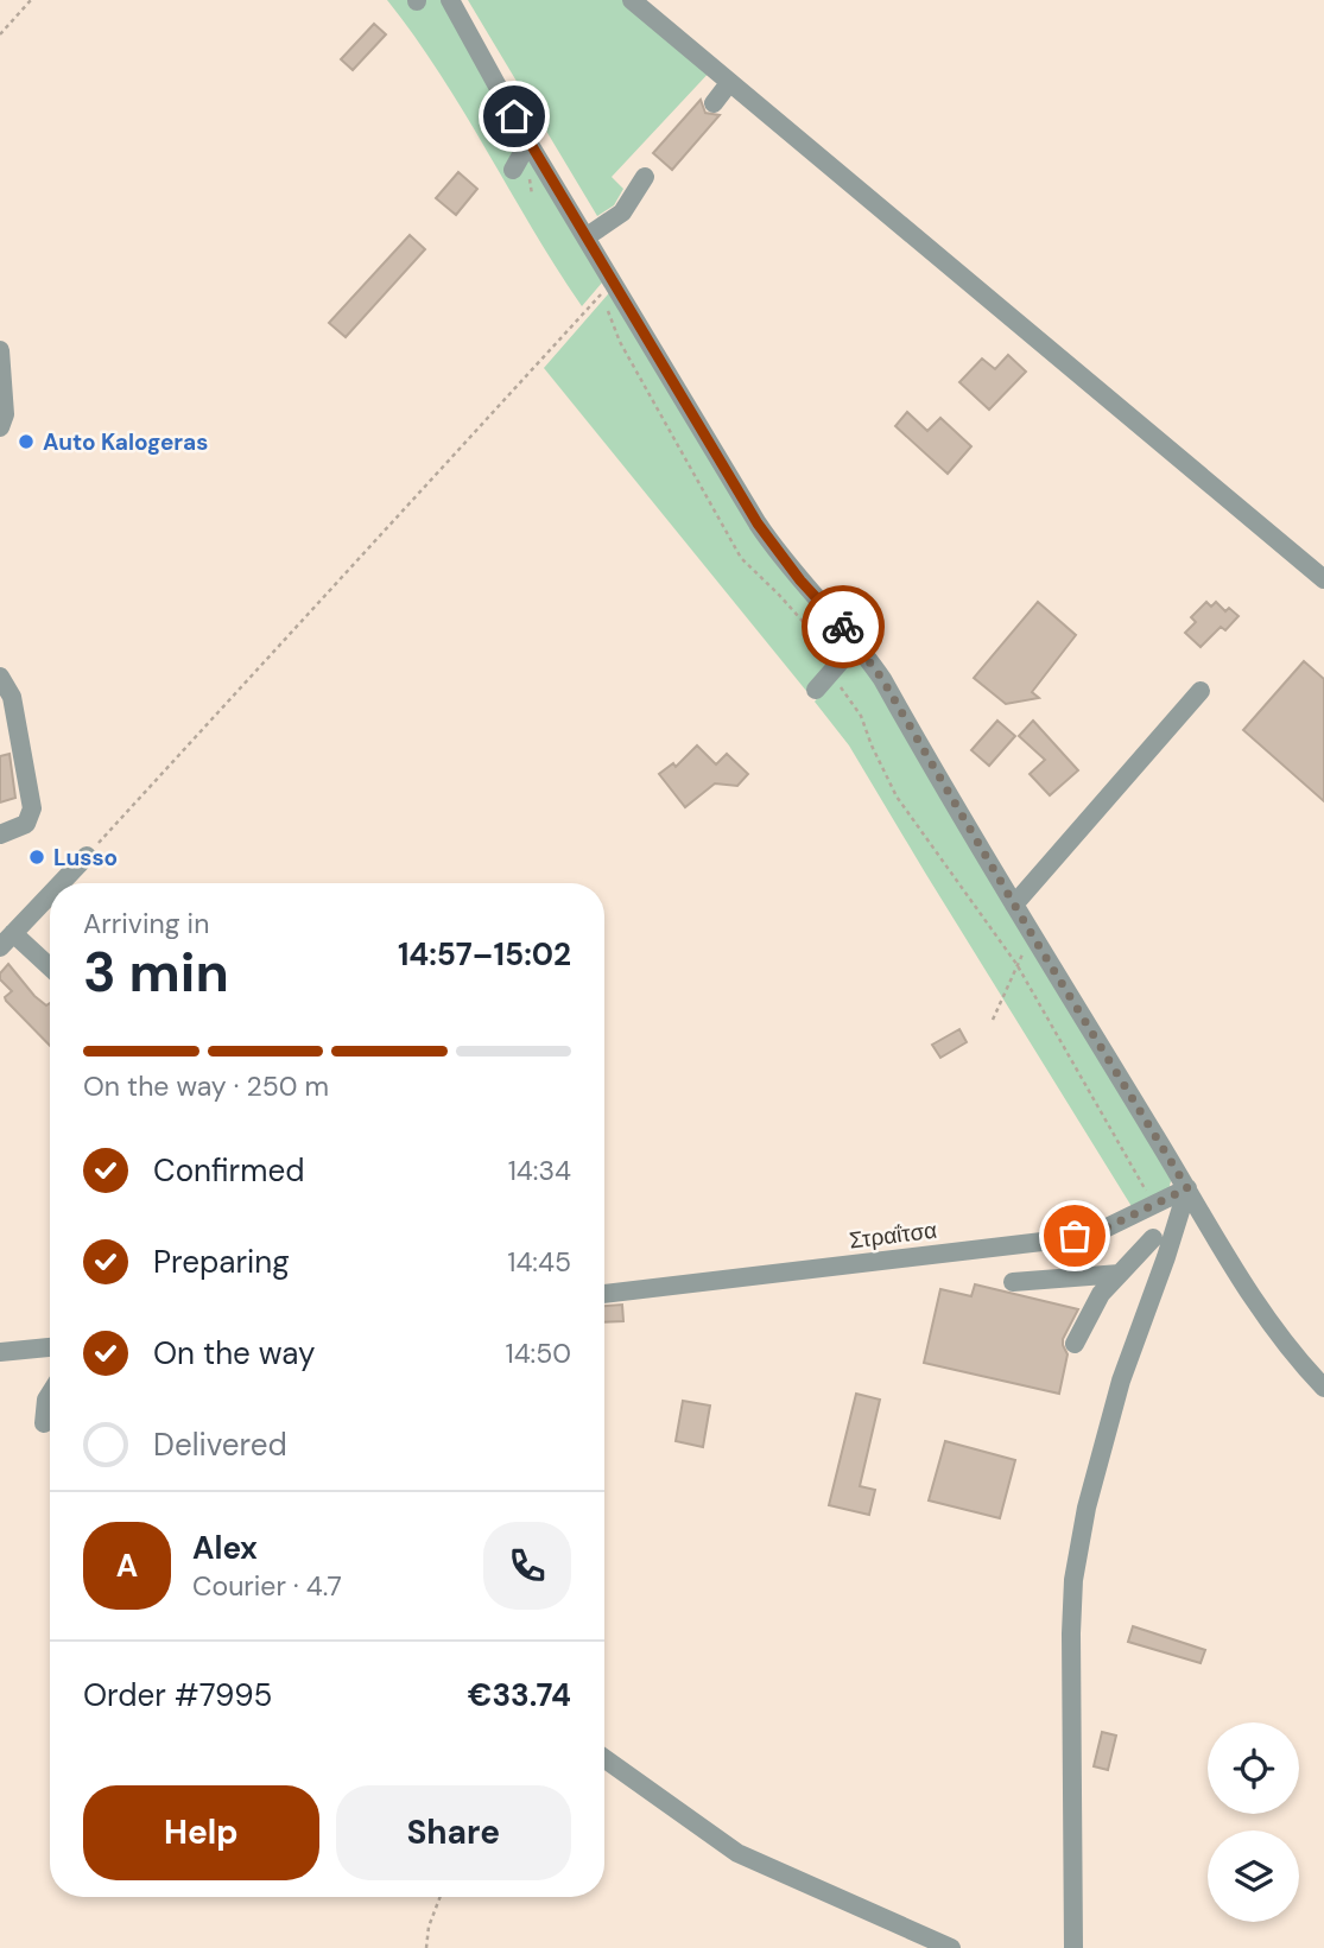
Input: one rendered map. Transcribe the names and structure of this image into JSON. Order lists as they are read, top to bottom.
{
  "streets": {
    "street": ["Στραΐτσα"]
  },
  "places": ["Auto Kalogeras", "Lusso"],
  "page": {
    "heading": ["3 min", "Arriving in", "14:57–15:02"],
    "panel": [
      "Alex",
      "Courier · 4.7",
      "Order #7995",
      "€33.74"
    ],
    "bar": "On the way · 250 m",
    "list": [
      ["Confirmed", "14:34"],
      ["Preparing", "14:45"],
      ["On the way", "14:50"],
      "Delivered"
    ],
    "round": "A",
    "buttons": ["Help", "Share"]
  }
}
